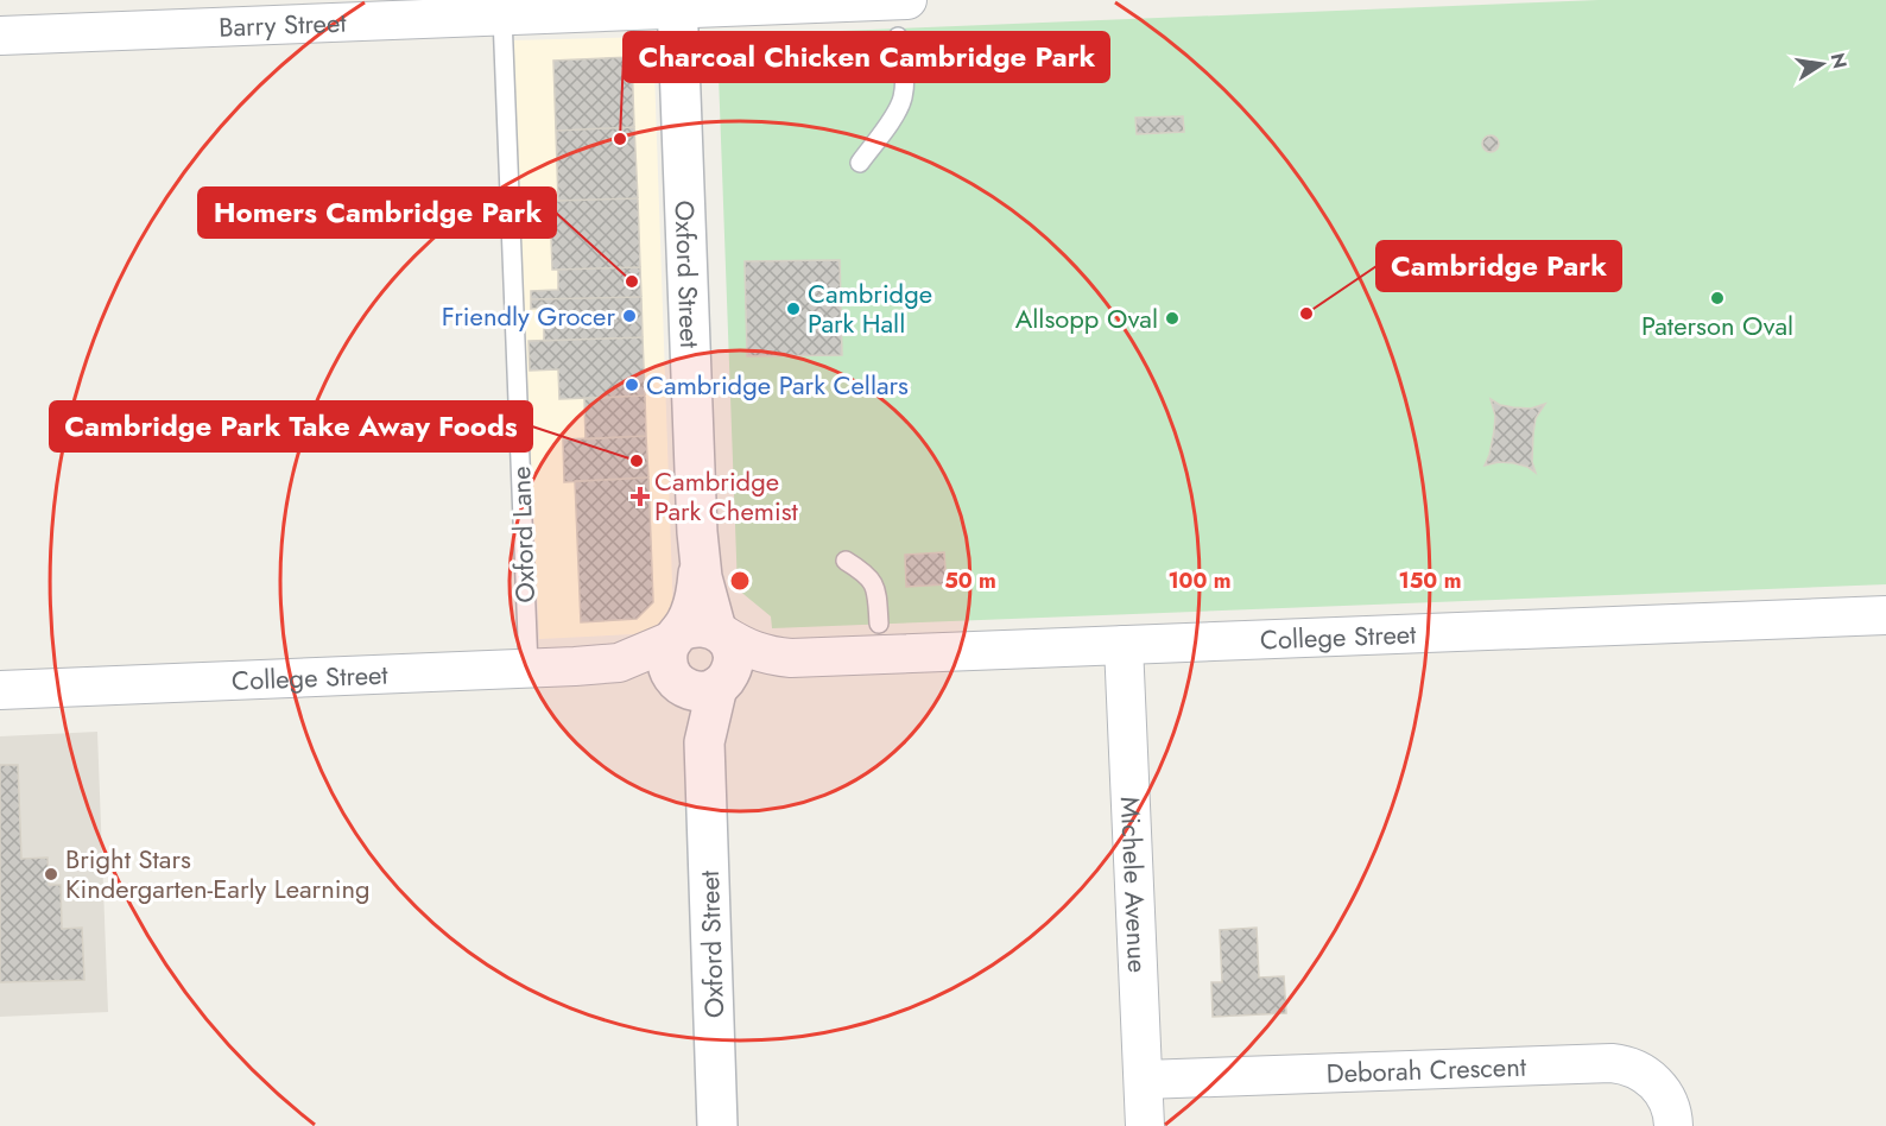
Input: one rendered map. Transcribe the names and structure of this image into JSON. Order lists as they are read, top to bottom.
{
  "streets": {
    "street": [
      "Barry Street",
      "Oxford Street",
      "College Street",
      "Michele Avenue",
      "Deborah Crescent"
    ],
    "lane": ["Oxford Lane"]
  },
  "crossings": [
    ["Barry Street", "Oxford Street"],
    ["Barry Street", "Oxford Lane"],
    ["Oxford Street", "College Street"],
    ["Oxford Lane", "College Street"],
    ["College Street", "Michele Avenue"],
    ["Michele Avenue", "Deborah Crescent"]
  ],
  "places": {
    "other": [
      "Charcoal Chicken Cambridge Park",
      "Homers Cambridge Park",
      "Paterson Oval",
      "Cambridge Park Hall",
      "Cambridge Park",
      "Friendly Grocer",
      "Allsopp Oval",
      "Cambridge Park Cellars",
      "Cambridge Park Take Away Foods",
      "Bright Stars Kindergarten-Early Learning"
    ],
    "health": ["Cambridge Park Chemist"]
  },
  "north": "right",
  "rings": ["50 m", "100 m", "150 m"]
}
